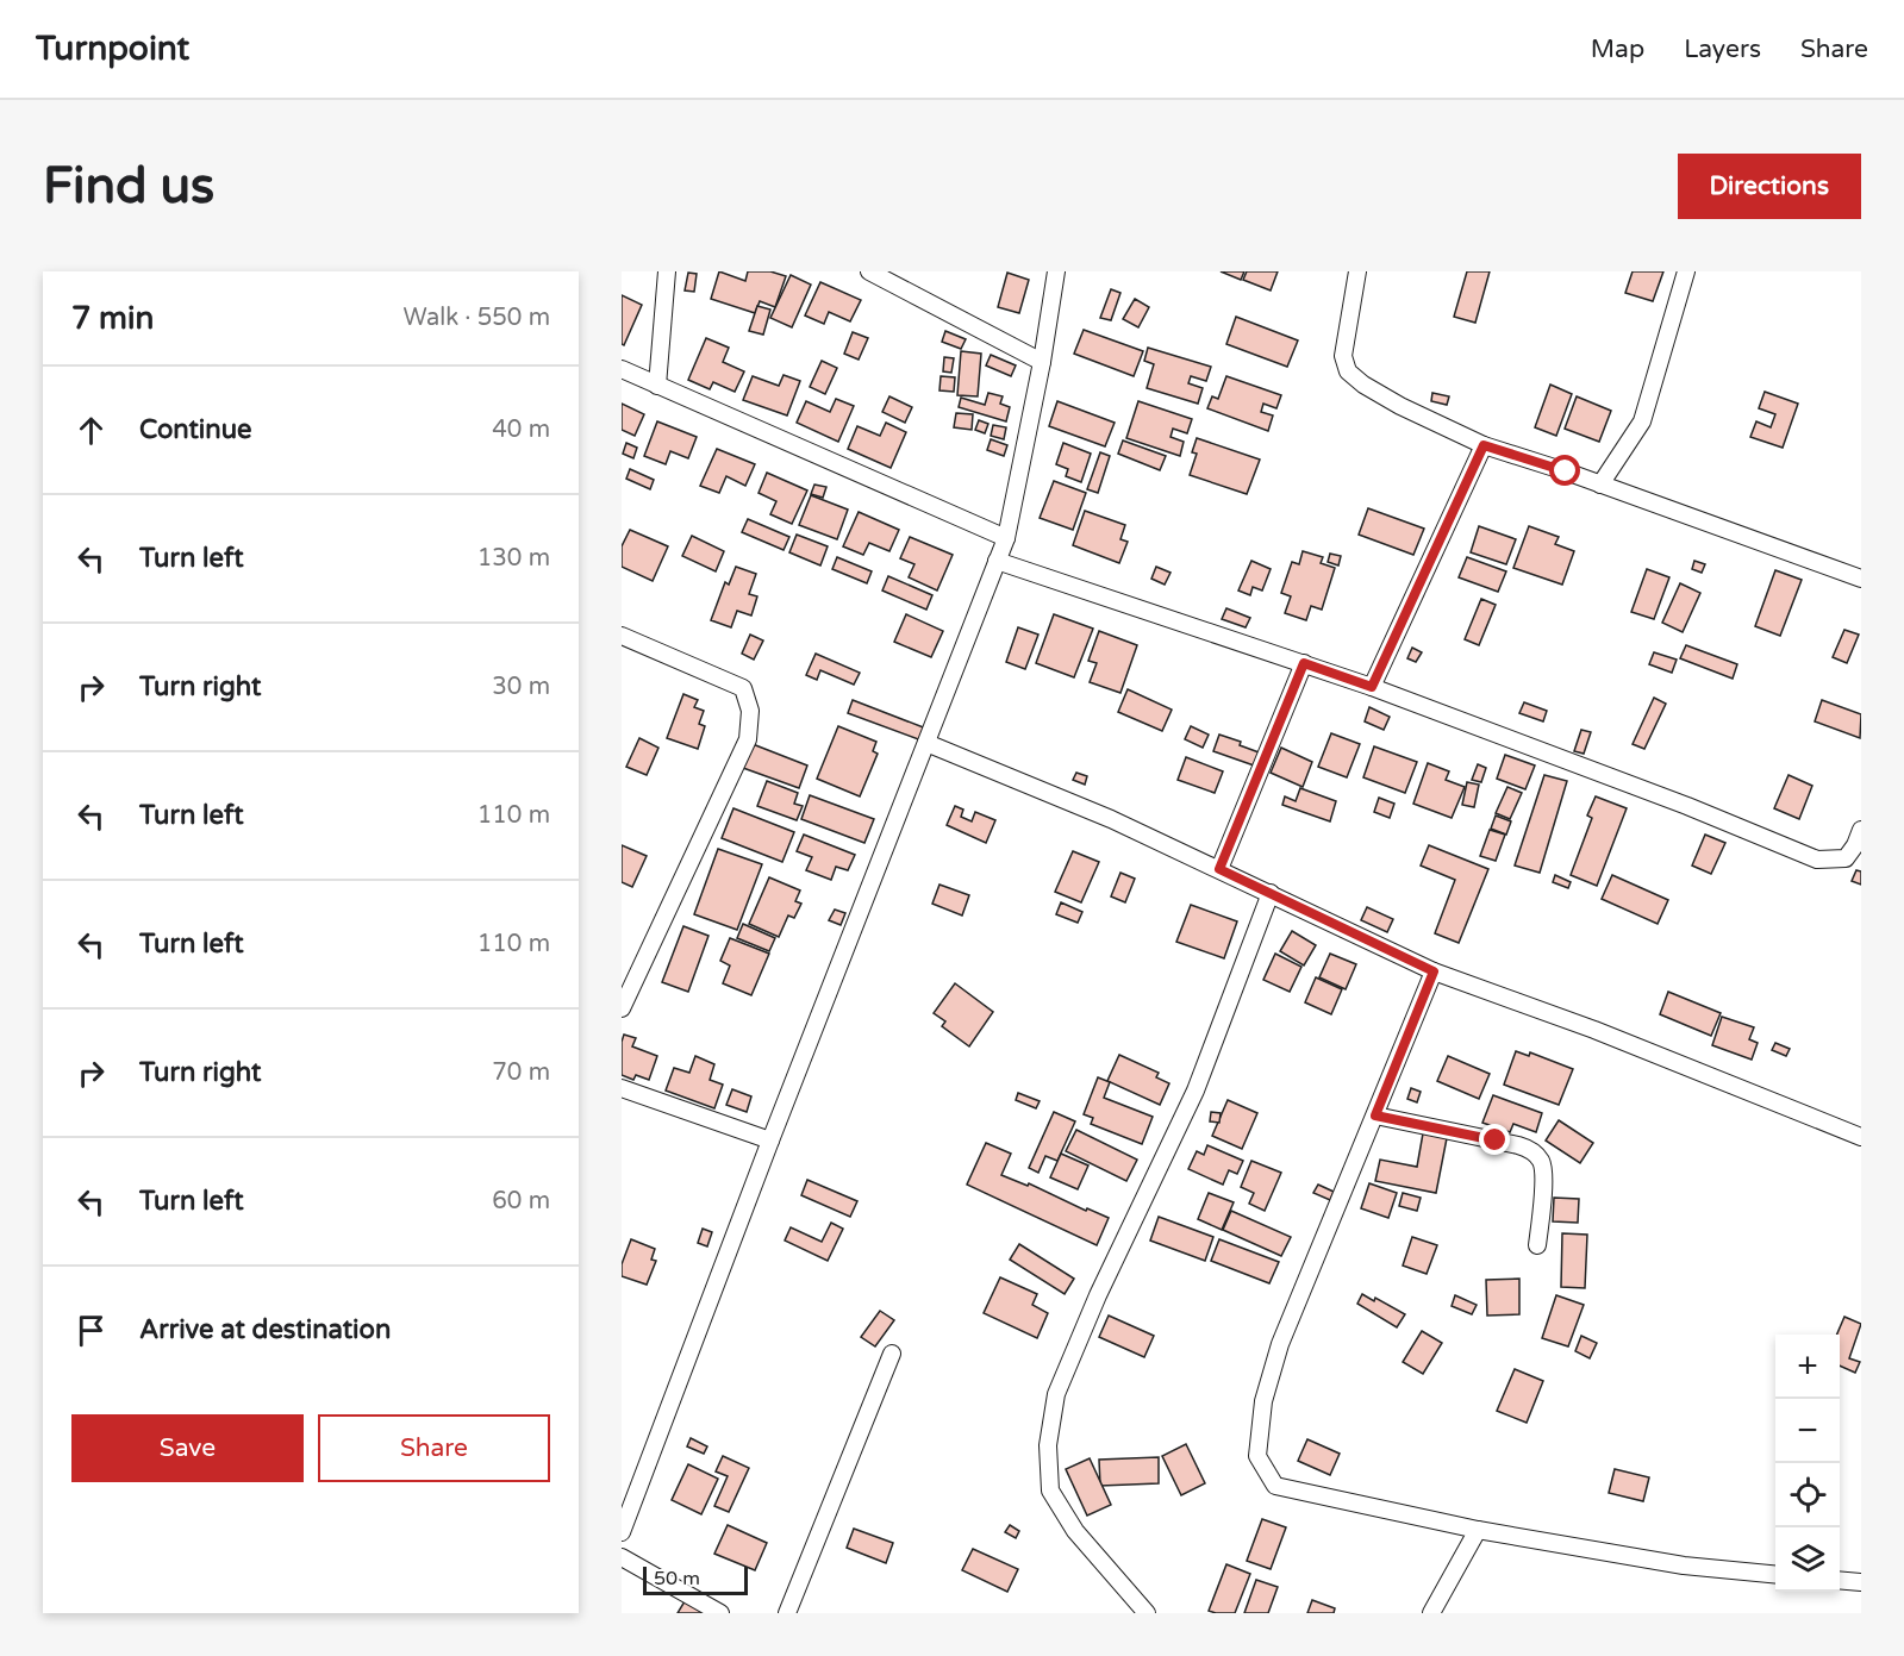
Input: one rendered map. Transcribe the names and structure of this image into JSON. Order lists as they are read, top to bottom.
{
  "scale_bar": "50 m",
  "page": {
    "header": "Turnpoint",
    "nav": ["Map", "Layers", "Share"],
    "buttons": [
      "Directions",
      ["Save", "Share"]
    ],
    "title": "Find us",
    "heading": ["7 min", "Walk · 550 m"],
    "list": [
      ["Continue", "40 m"],
      ["Turn left", "130 m"],
      ["Turn right", "30 m"],
      ["Turn left", "110 m"],
      ["Turn left", "110 m"],
      ["Turn right", "70 m"],
      ["Turn left", "60 m"],
      "Arrive at destination"
    ],
    "map_buttons": ["+", "−"],
    "scale": "50 m"
  }
}
